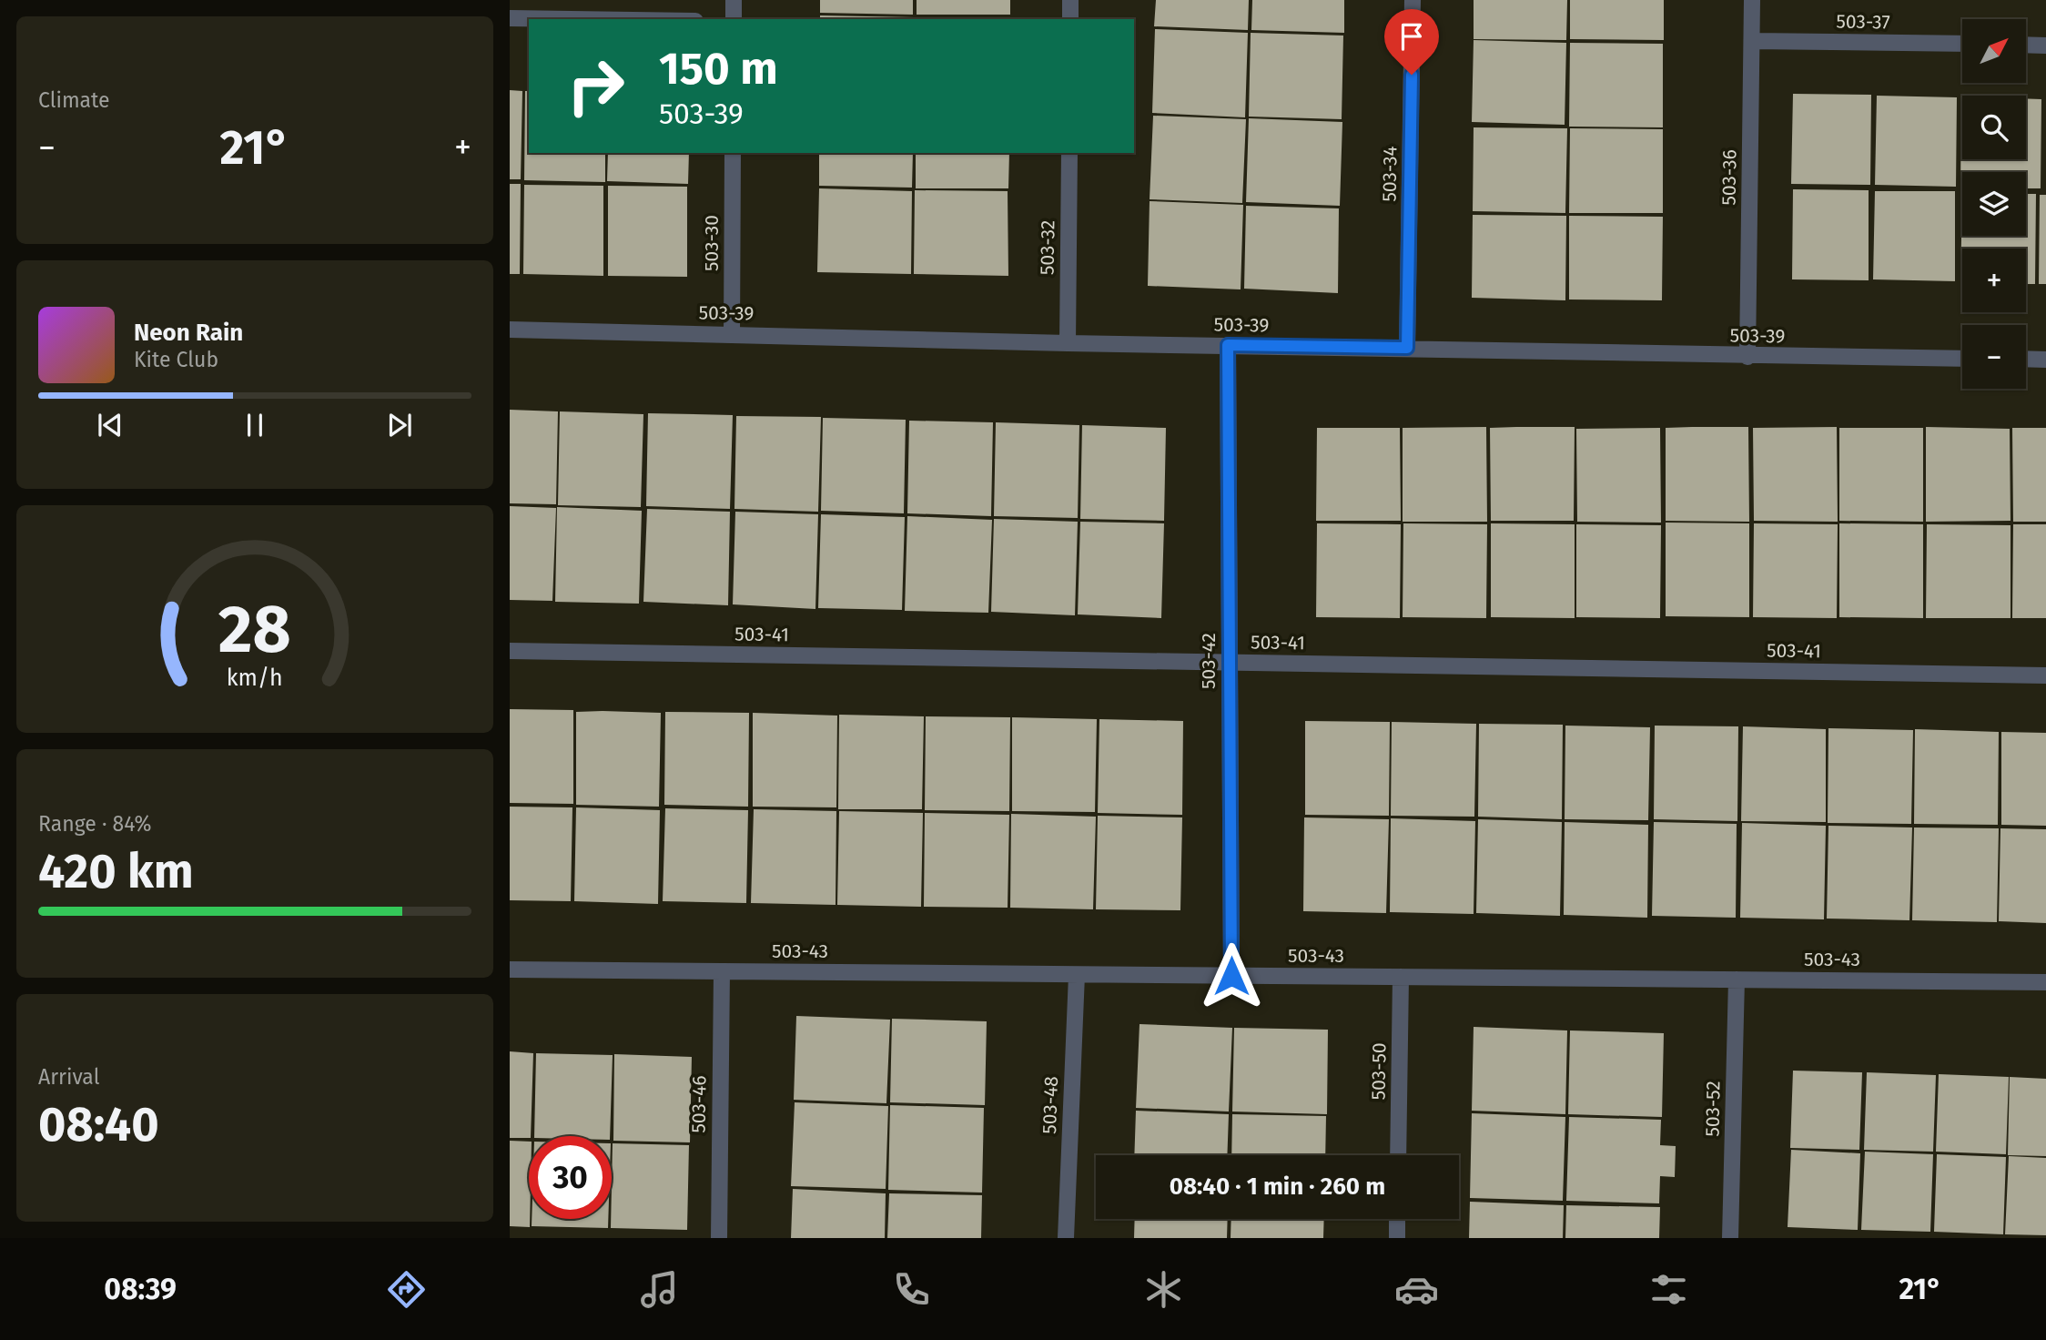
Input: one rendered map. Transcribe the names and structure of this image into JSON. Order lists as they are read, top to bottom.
{
  "streets": {
    "street": [
      "503-37",
      "503-34",
      "503-36",
      "503-30",
      "503-32",
      "503-39",
      "503-41",
      "503-42",
      "503-43",
      "503-50",
      "503-46",
      "503-48",
      "503-52"
    ]
  },
  "crossings": [
    ["503-37", "503-36"],
    ["503-34", "503-39"],
    ["503-36", "503-39"],
    ["503-30", "503-39"],
    ["503-32", "503-39"],
    ["503-39", "503-42"],
    ["503-41", "503-42"],
    ["503-42", "503-43"],
    ["503-43", "503-50"],
    ["503-43", "503-46"],
    ["503-43", "503-48"],
    ["503-43", "503-52"]
  ],
  "north": "top right",
  "page": {
    "tile": [
      "Climate",
      ["Range · 84%", "420 km"],
      ["Arrival", "08:40"]
    ],
    "map_buttons": ["+", "−"],
    "turn": ["150 m", "503-39"],
    "heat": ["−", "21°", "+"],
    "song": ["Neon Rain", "Kite Club"],
    "limit": "30",
    "trip": "08:40 · 1 min · 260 m",
    "tabs": ["08:39", "21°"],
    "gauge": ["28", "km/h"]
  }
}
